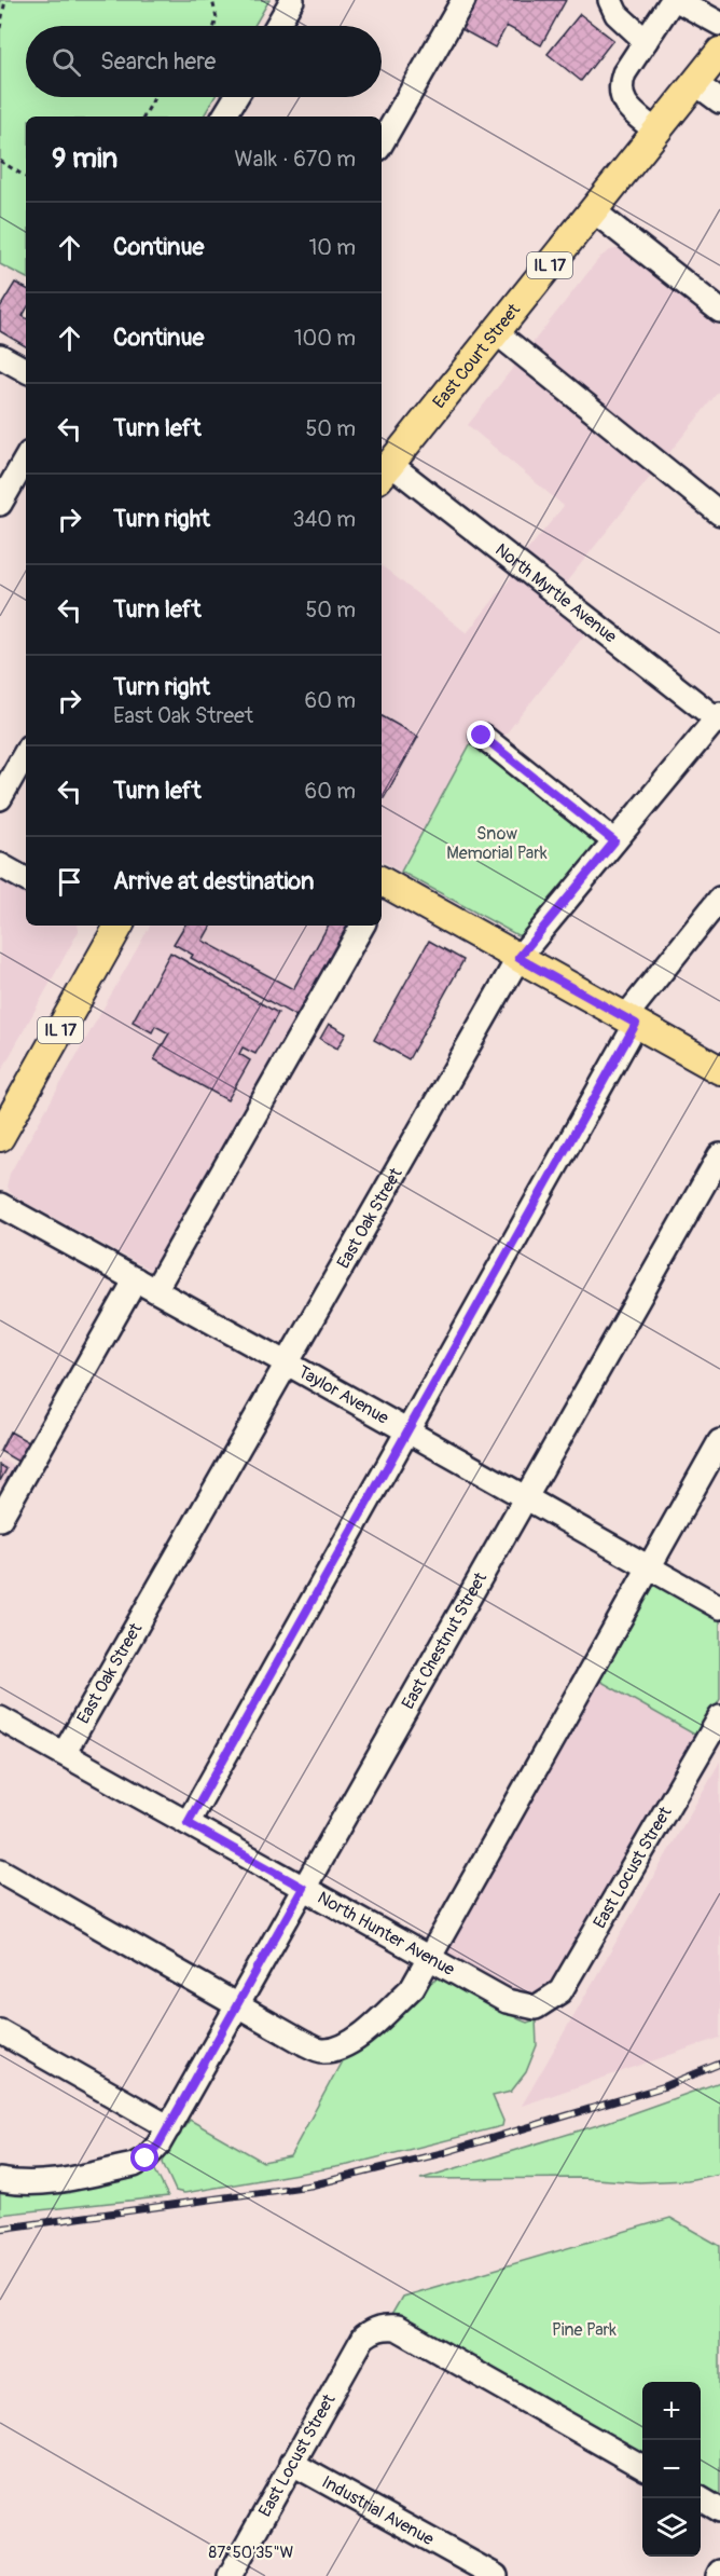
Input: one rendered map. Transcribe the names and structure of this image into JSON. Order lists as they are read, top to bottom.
{
  "streets": {
    "main road": ["IL 17", "East Court Street"],
    "street": [
      "North Myrtle Avenue",
      "East Oak Street",
      "Taylor Avenue",
      "East Chestnut Street",
      "East Locust Street",
      "North Hunter Avenue",
      "Industrial Avenue"
    ]
  },
  "crossings": [
    ["East Court Street", "North Myrtle Avenue"],
    ["North Myrtle Avenue", "East Oak Street"],
    ["East Oak Street", "Taylor Avenue"],
    ["East Oak Street", "North Hunter Avenue"],
    ["Taylor Avenue", "East Chestnut Street"],
    ["East Chestnut Street", "North Hunter Avenue"],
    ["East Locust Street", "North Hunter Avenue"],
    ["East Locust Street", "Industrial Avenue"]
  ],
  "parks": ["Snow Memorial Park", "Pine Park"],
  "page": {
    "search": "Search here",
    "heading": ["9 min", "Walk · 670 m"],
    "list": [
      ["Continue", "10 m"],
      ["Continue", "100 m"],
      ["Turn left", "50 m"],
      ["Turn right", "340 m"],
      ["Turn left", "50 m"],
      ["Turn right", "East Oak Street", "60 m"],
      ["Turn left", "60 m"],
      "Arrive at destination"
    ],
    "map_buttons": ["+", "−"]
  },
  "coordinates": ["87°50'35\"W"]
}
